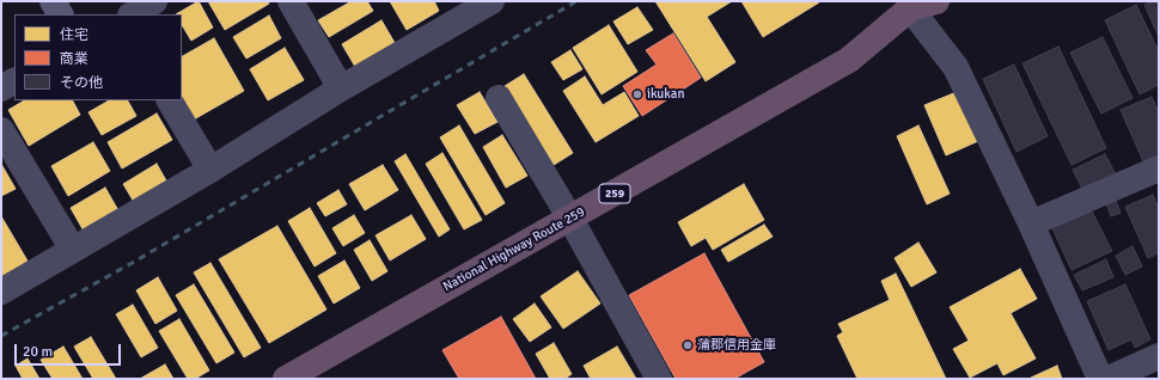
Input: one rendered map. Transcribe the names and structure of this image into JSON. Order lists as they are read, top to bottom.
{
  "streets": {
    "highway": ["259", "National Highway Route 259"]
  },
  "places": ["ikukan", "蒲郡信用金庫"],
  "legend": ["住宅", "商業", "その他"],
  "scale_bar": "20 m"
}
